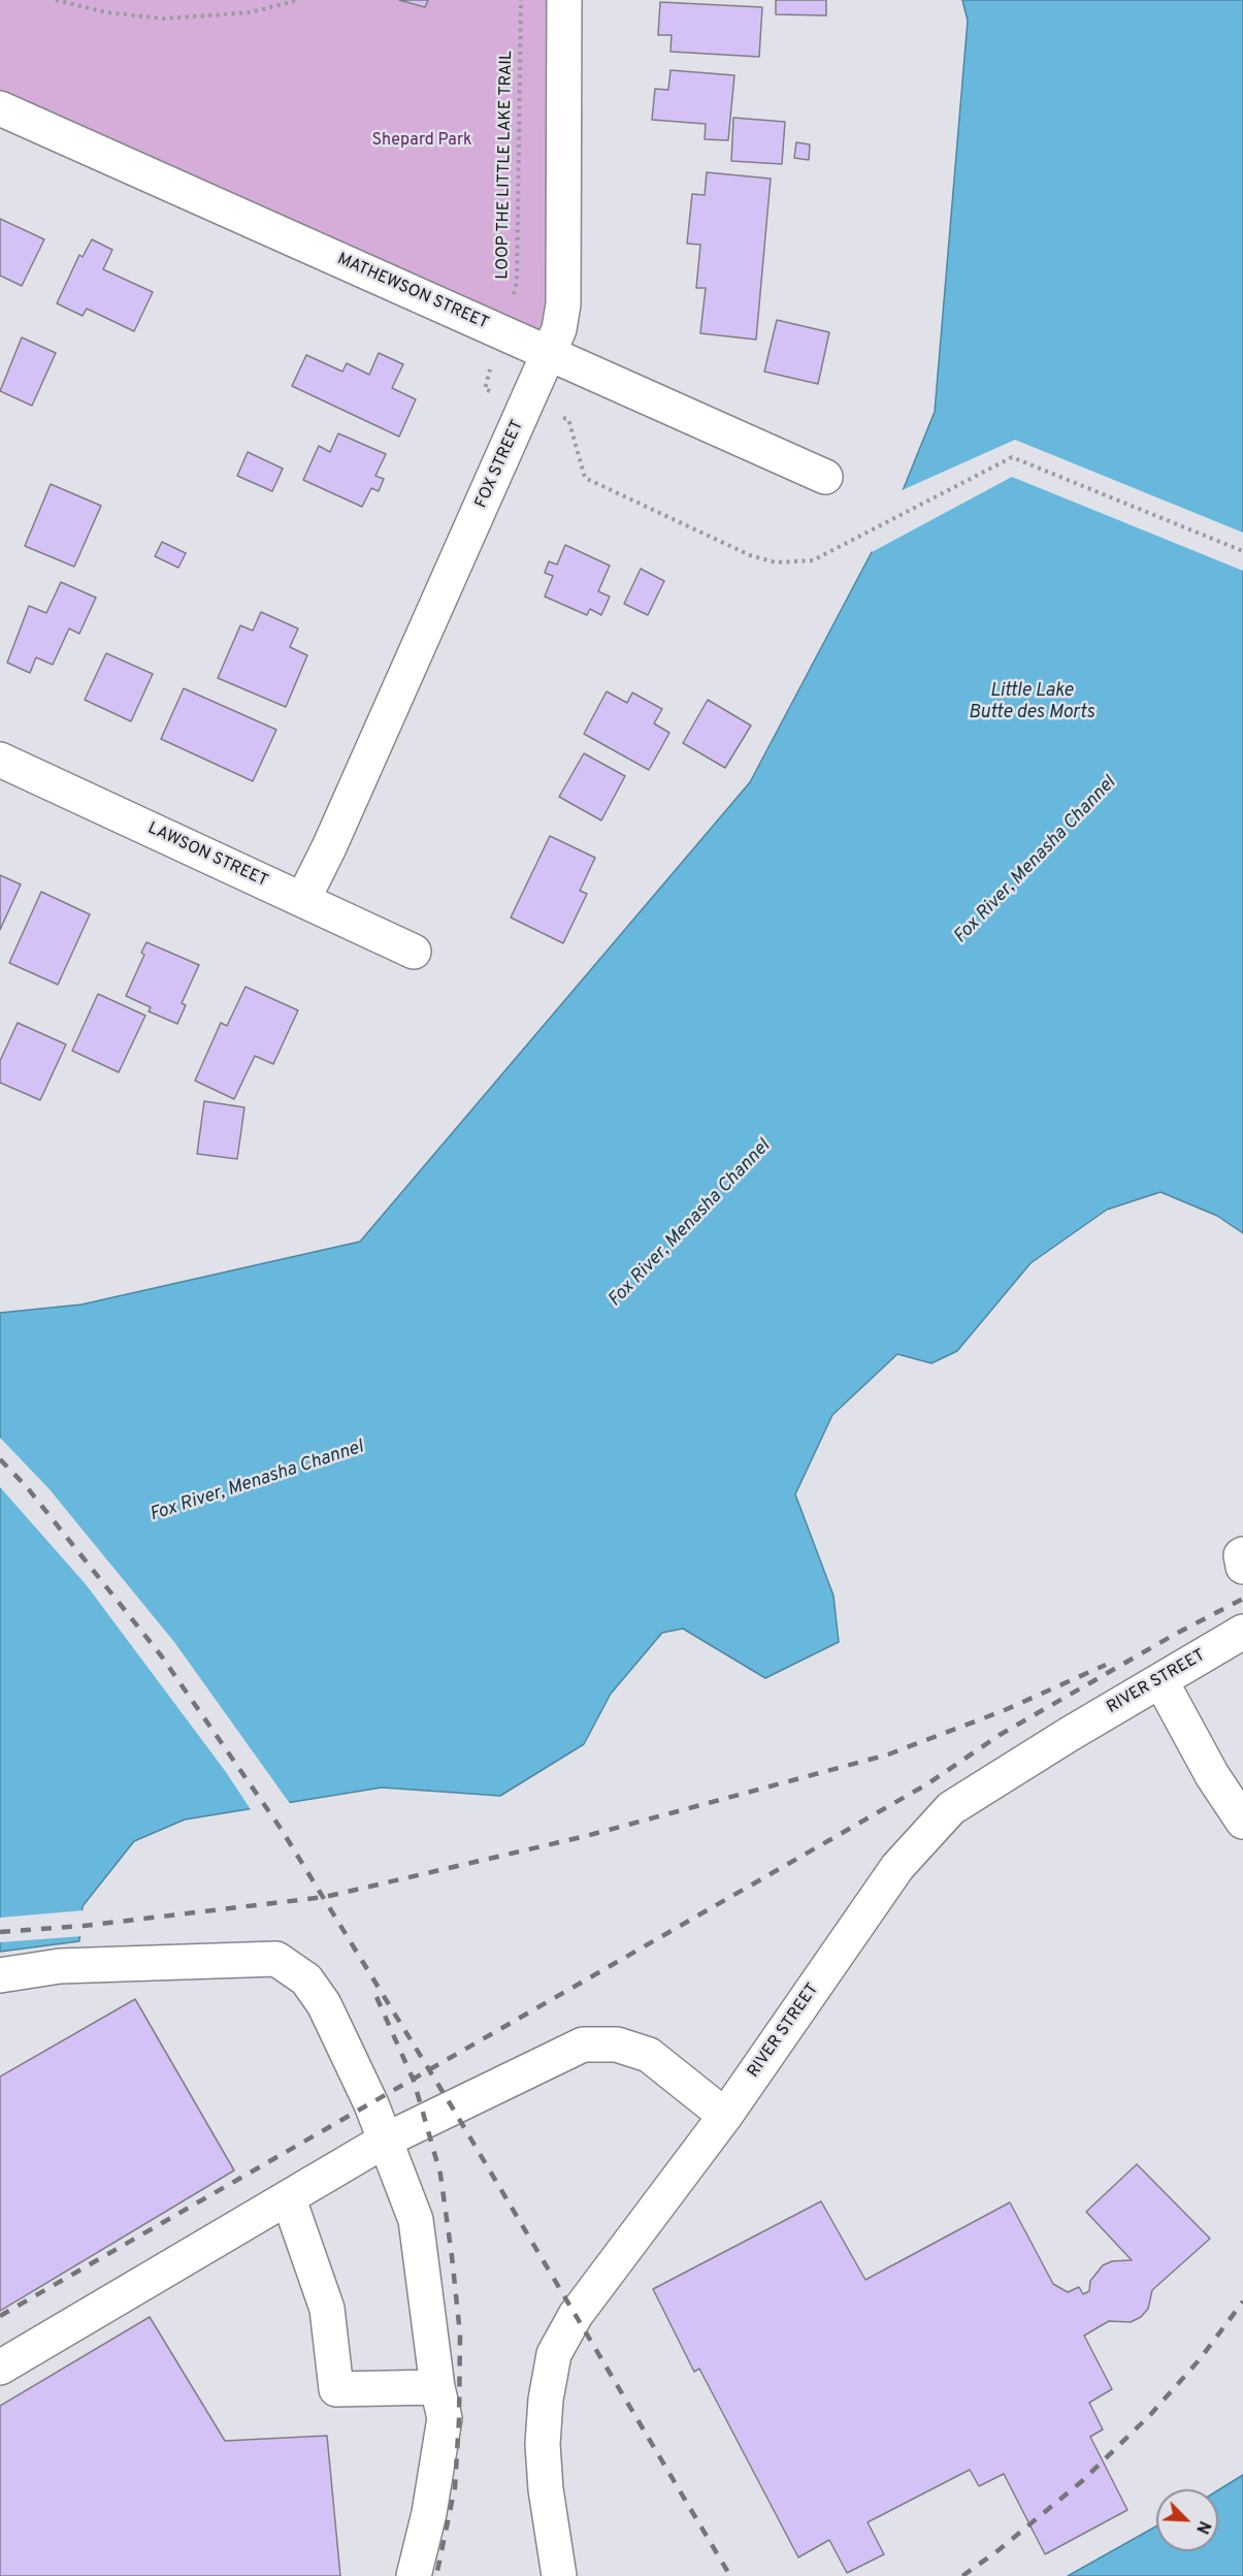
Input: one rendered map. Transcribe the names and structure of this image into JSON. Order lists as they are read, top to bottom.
{
  "streets": {
    "street": [
      "MATHEWSON STREET",
      "FOX STREET",
      "LAWSON STREET",
      "RIVER STREET"
    ],
    "path": ["LOOP THE LITTLE LAKE TRAIL"]
  },
  "crossings": [
    ["LOOP THE LITTLE LAKE TRAIL", "MATHEWSON STREET"],
    ["LOOP THE LITTLE LAKE TRAIL", "FOX STREET"],
    ["MATHEWSON STREET", "FOX STREET"],
    ["FOX STREET", "LAWSON STREET"]
  ],
  "water": ["Little Lake Butte des Morts", "Fox River, Menasha Channel"],
  "parks": ["Shepard Park"],
  "north": "bottom right"
}
